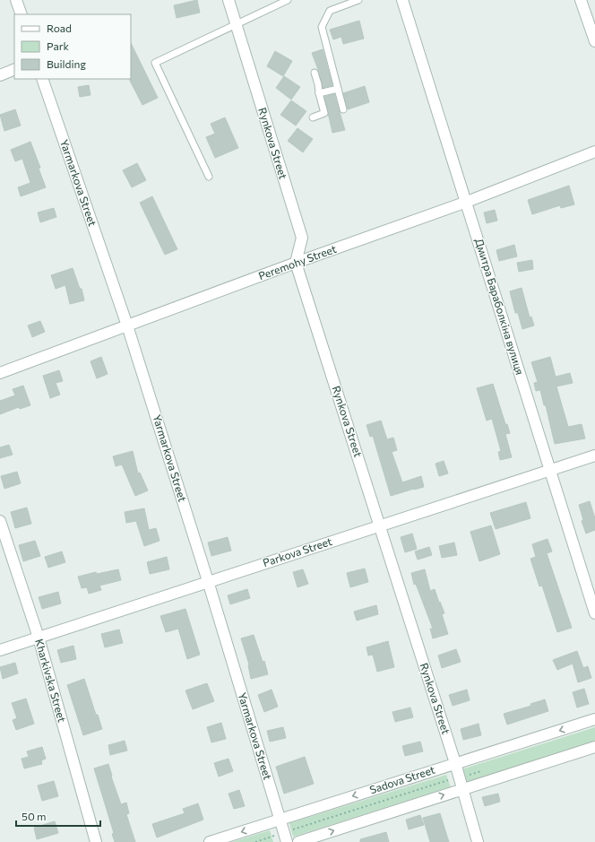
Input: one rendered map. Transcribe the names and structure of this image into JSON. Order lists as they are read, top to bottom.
{
  "streets": {
    "street": [
      "Rynkova Street",
      "Yarmarkova Street",
      "Peremohy Street",
      "Дмитра Бараболкіна вулиця",
      "Parkova Street",
      "Kharkivska Street",
      "Sadova Street"
    ]
  },
  "crossings": [
    ["Rynkova Street", "Peremohy Street"],
    ["Rynkova Street", "Parkova Street"],
    ["Rynkova Street", "Sadova Street"],
    ["Yarmarkova Street", "Peremohy Street"],
    ["Yarmarkova Street", "Parkova Street"],
    ["Yarmarkova Street", "Sadova Street"],
    ["Peremohy Street", "Дмитра Бараболкіна вулиця"],
    ["Дмитра Бараболкіна вулиця", "Parkova Street"],
    ["Parkova Street", "Kharkivska Street"]
  ],
  "legend": ["Road", "Park", "Building"],
  "scale_bar": "50 m"
}
